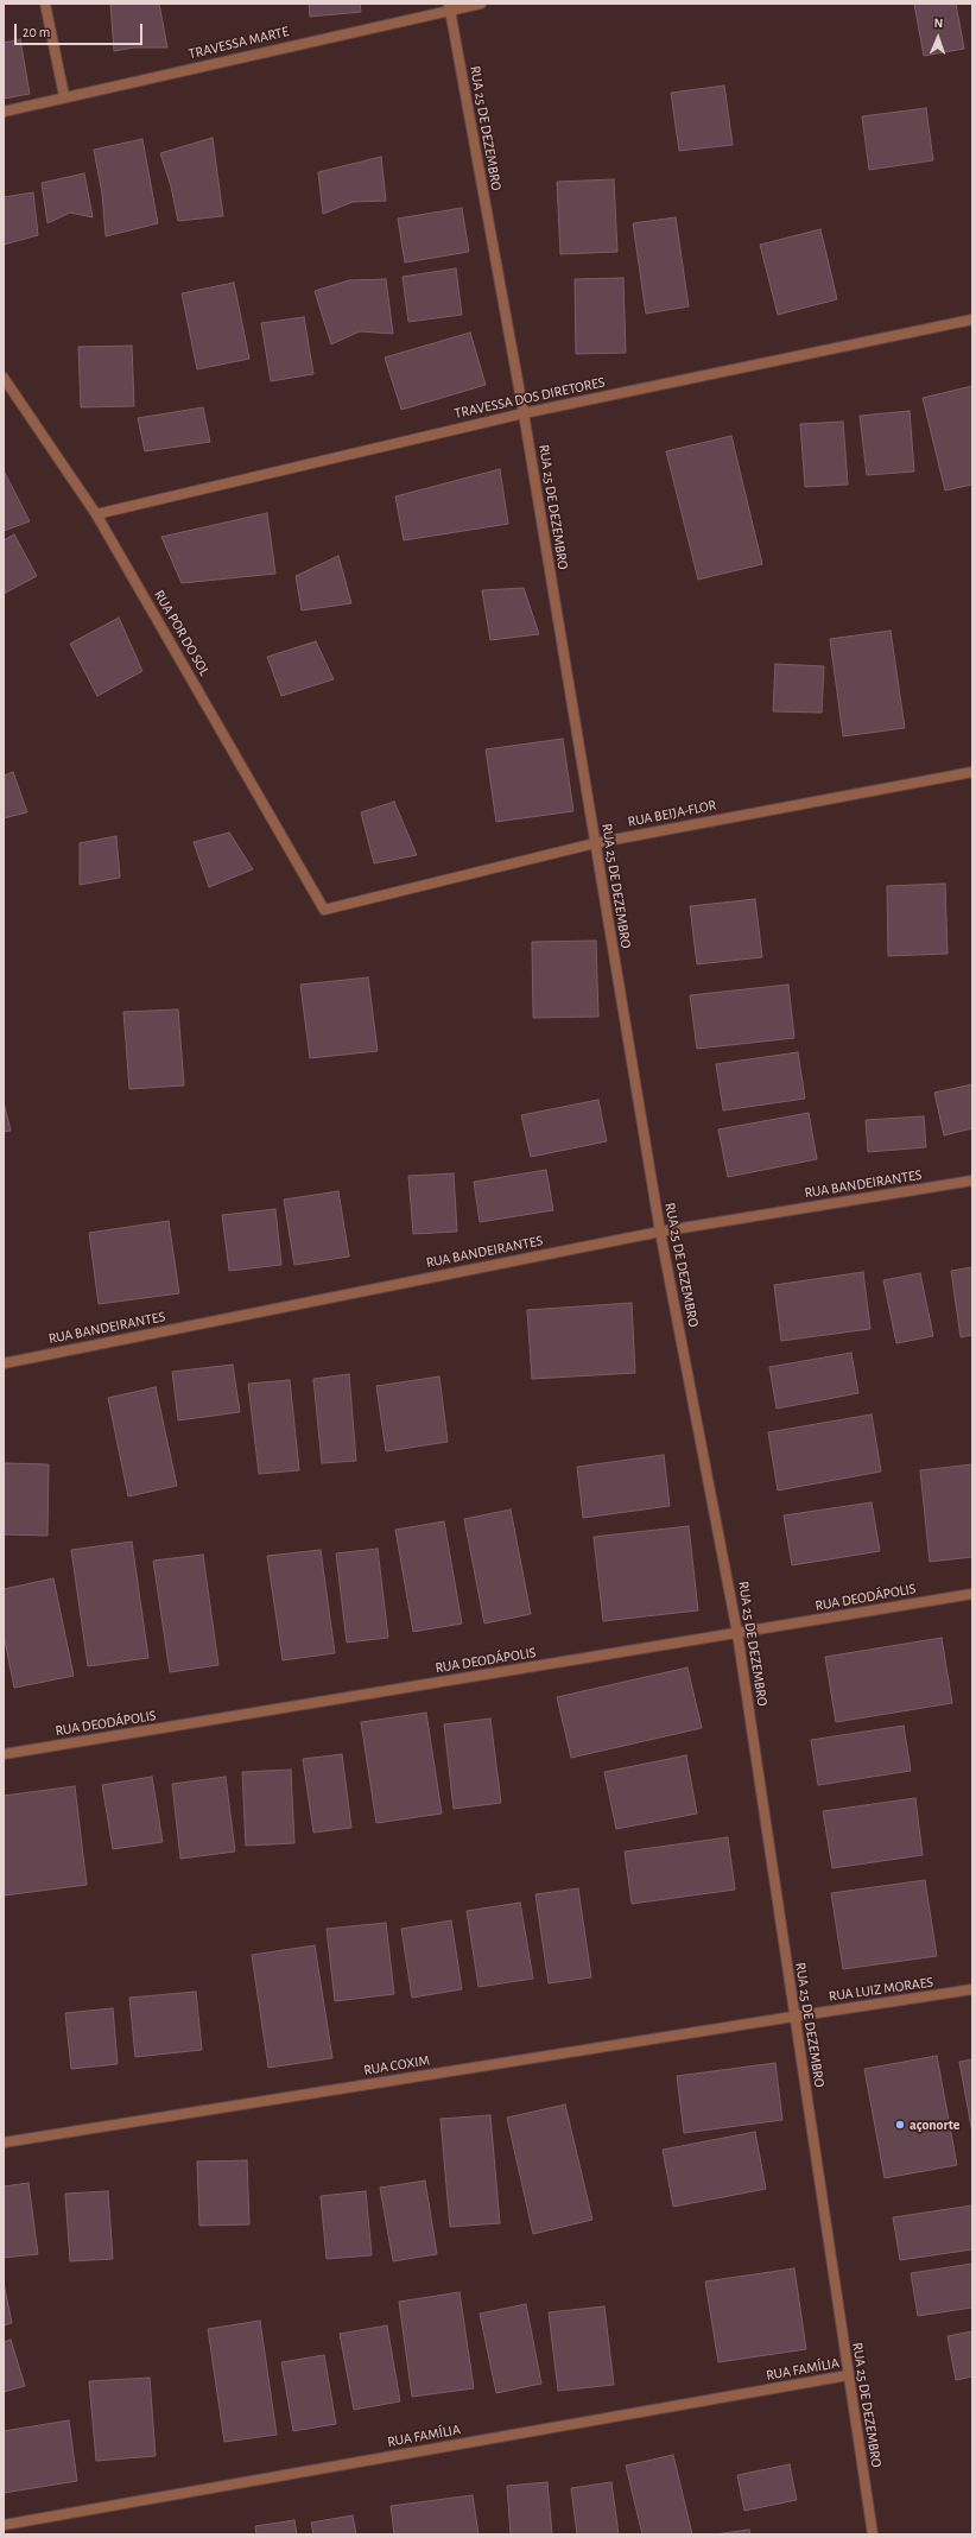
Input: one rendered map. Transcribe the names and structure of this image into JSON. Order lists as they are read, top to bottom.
{
  "streets": {
    "street": [
      "TRAVESSA MARTE",
      "RUA 25 DE DEZEMBRO",
      "TRAVESSA DOS DIRETORES",
      "RUA POR DO SOL",
      "RUA BEIJA-FLOR",
      "RUA BANDEIRANTES",
      "RUA DEODÁPOLIS",
      "RUA LUIZ MORAES",
      "RUA COXIM",
      "RUA FAMÍLIA"
    ]
  },
  "crossings": [
    ["TRAVESSA MARTE", "RUA 25 DE DEZEMBRO"],
    ["RUA 25 DE DEZEMBRO", "TRAVESSA DOS DIRETORES"],
    ["RUA 25 DE DEZEMBRO", "RUA BEIJA-FLOR"],
    ["RUA 25 DE DEZEMBRO", "RUA BANDEIRANTES"],
    ["RUA 25 DE DEZEMBRO", "RUA DEODÁPOLIS"],
    ["RUA 25 DE DEZEMBRO", "RUA LUIZ MORAES"],
    ["RUA 25 DE DEZEMBRO", "RUA COXIM"],
    ["RUA 25 DE DEZEMBRO", "RUA FAMÍLIA"],
    ["TRAVESSA DOS DIRETORES", "RUA POR DO SOL"],
    ["RUA POR DO SOL", "RUA BEIJA-FLOR"],
    ["RUA LUIZ MORAES", "RUA COXIM"]
  ],
  "places": ["açonorte"],
  "scale_bar": "20 m",
  "north": "top"
}
